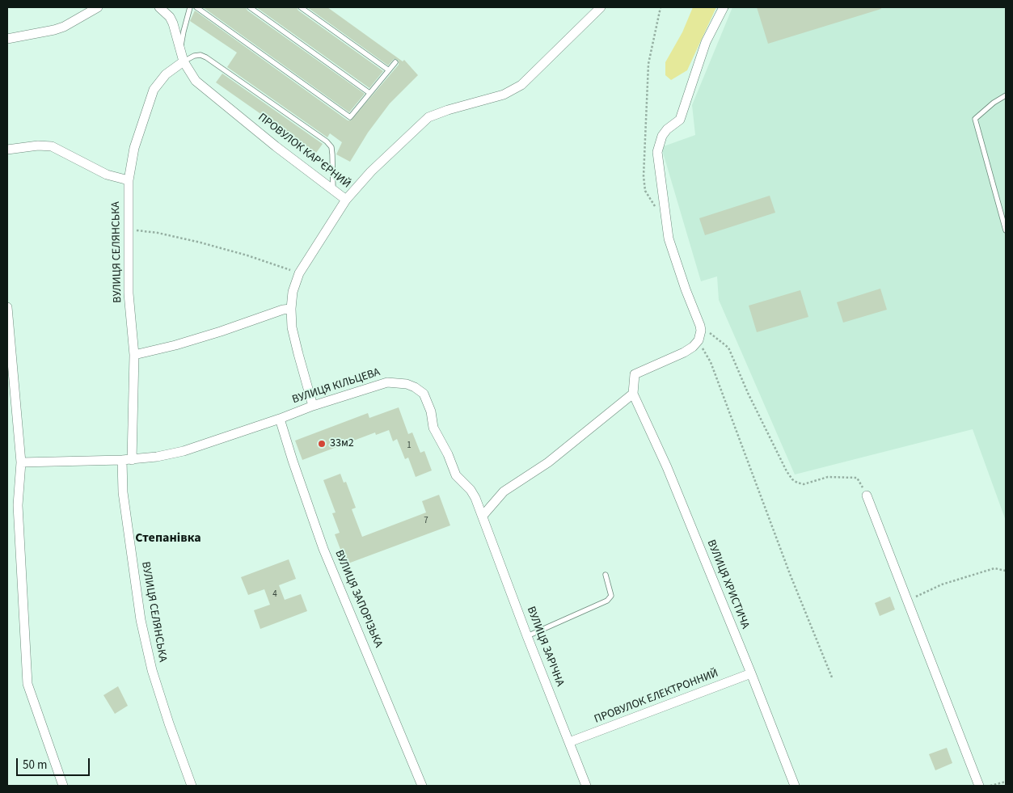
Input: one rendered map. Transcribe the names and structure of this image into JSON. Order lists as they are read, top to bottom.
{
  "streets": {
    "street": [
      "ПРОВУЛОК КАР'ЄРНИЙ",
      "ВУЛИЦЯ СЕЛЯНСЬКА",
      "ВУЛИЦЯ КІЛЬЦЕВА",
      "ВУЛИЦЯ ХРИСТИЧА",
      "ВУЛИЦЯ ЗАПОРІЗЬКА",
      "ВУЛИЦЯ ЗАРІЧНА",
      "ПРОВУЛОК ЕЛЕКТРОННИЙ"
    ]
  },
  "crossings": [
    ["ПРОВУЛОК КАР'ЄРНИЙ", "ВУЛИЦЯ СЕЛЯНСЬКА"],
    ["ПРОВУЛОК КАР'ЄРНИЙ", "ВУЛИЦЯ КІЛЬЦЕВА"],
    ["ВУЛИЦЯ СЕЛЯНСЬКА", "ВУЛИЦЯ КІЛЬЦЕВА"],
    ["ВУЛИЦЯ КІЛЬЦЕВА", "ВУЛИЦЯ ЗАПОРІЗЬКА"],
    ["ВУЛИЦЯ КІЛЬЦЕВА", "ВУЛИЦЯ ЗАРІЧНА"],
    ["ВУЛИЦЯ ХРИСТИЧА", "ПРОВУЛОК ЕЛЕКТРОННИЙ"],
    ["ВУЛИЦЯ ЗАРІЧНА", "ПРОВУЛОК ЕЛЕКТРОННИЙ"]
  ],
  "districts": ["Степанівка"],
  "places": ["33м2"],
  "house_numbers": ["1", "7", "4"],
  "scale_bar": "50 m"
}
